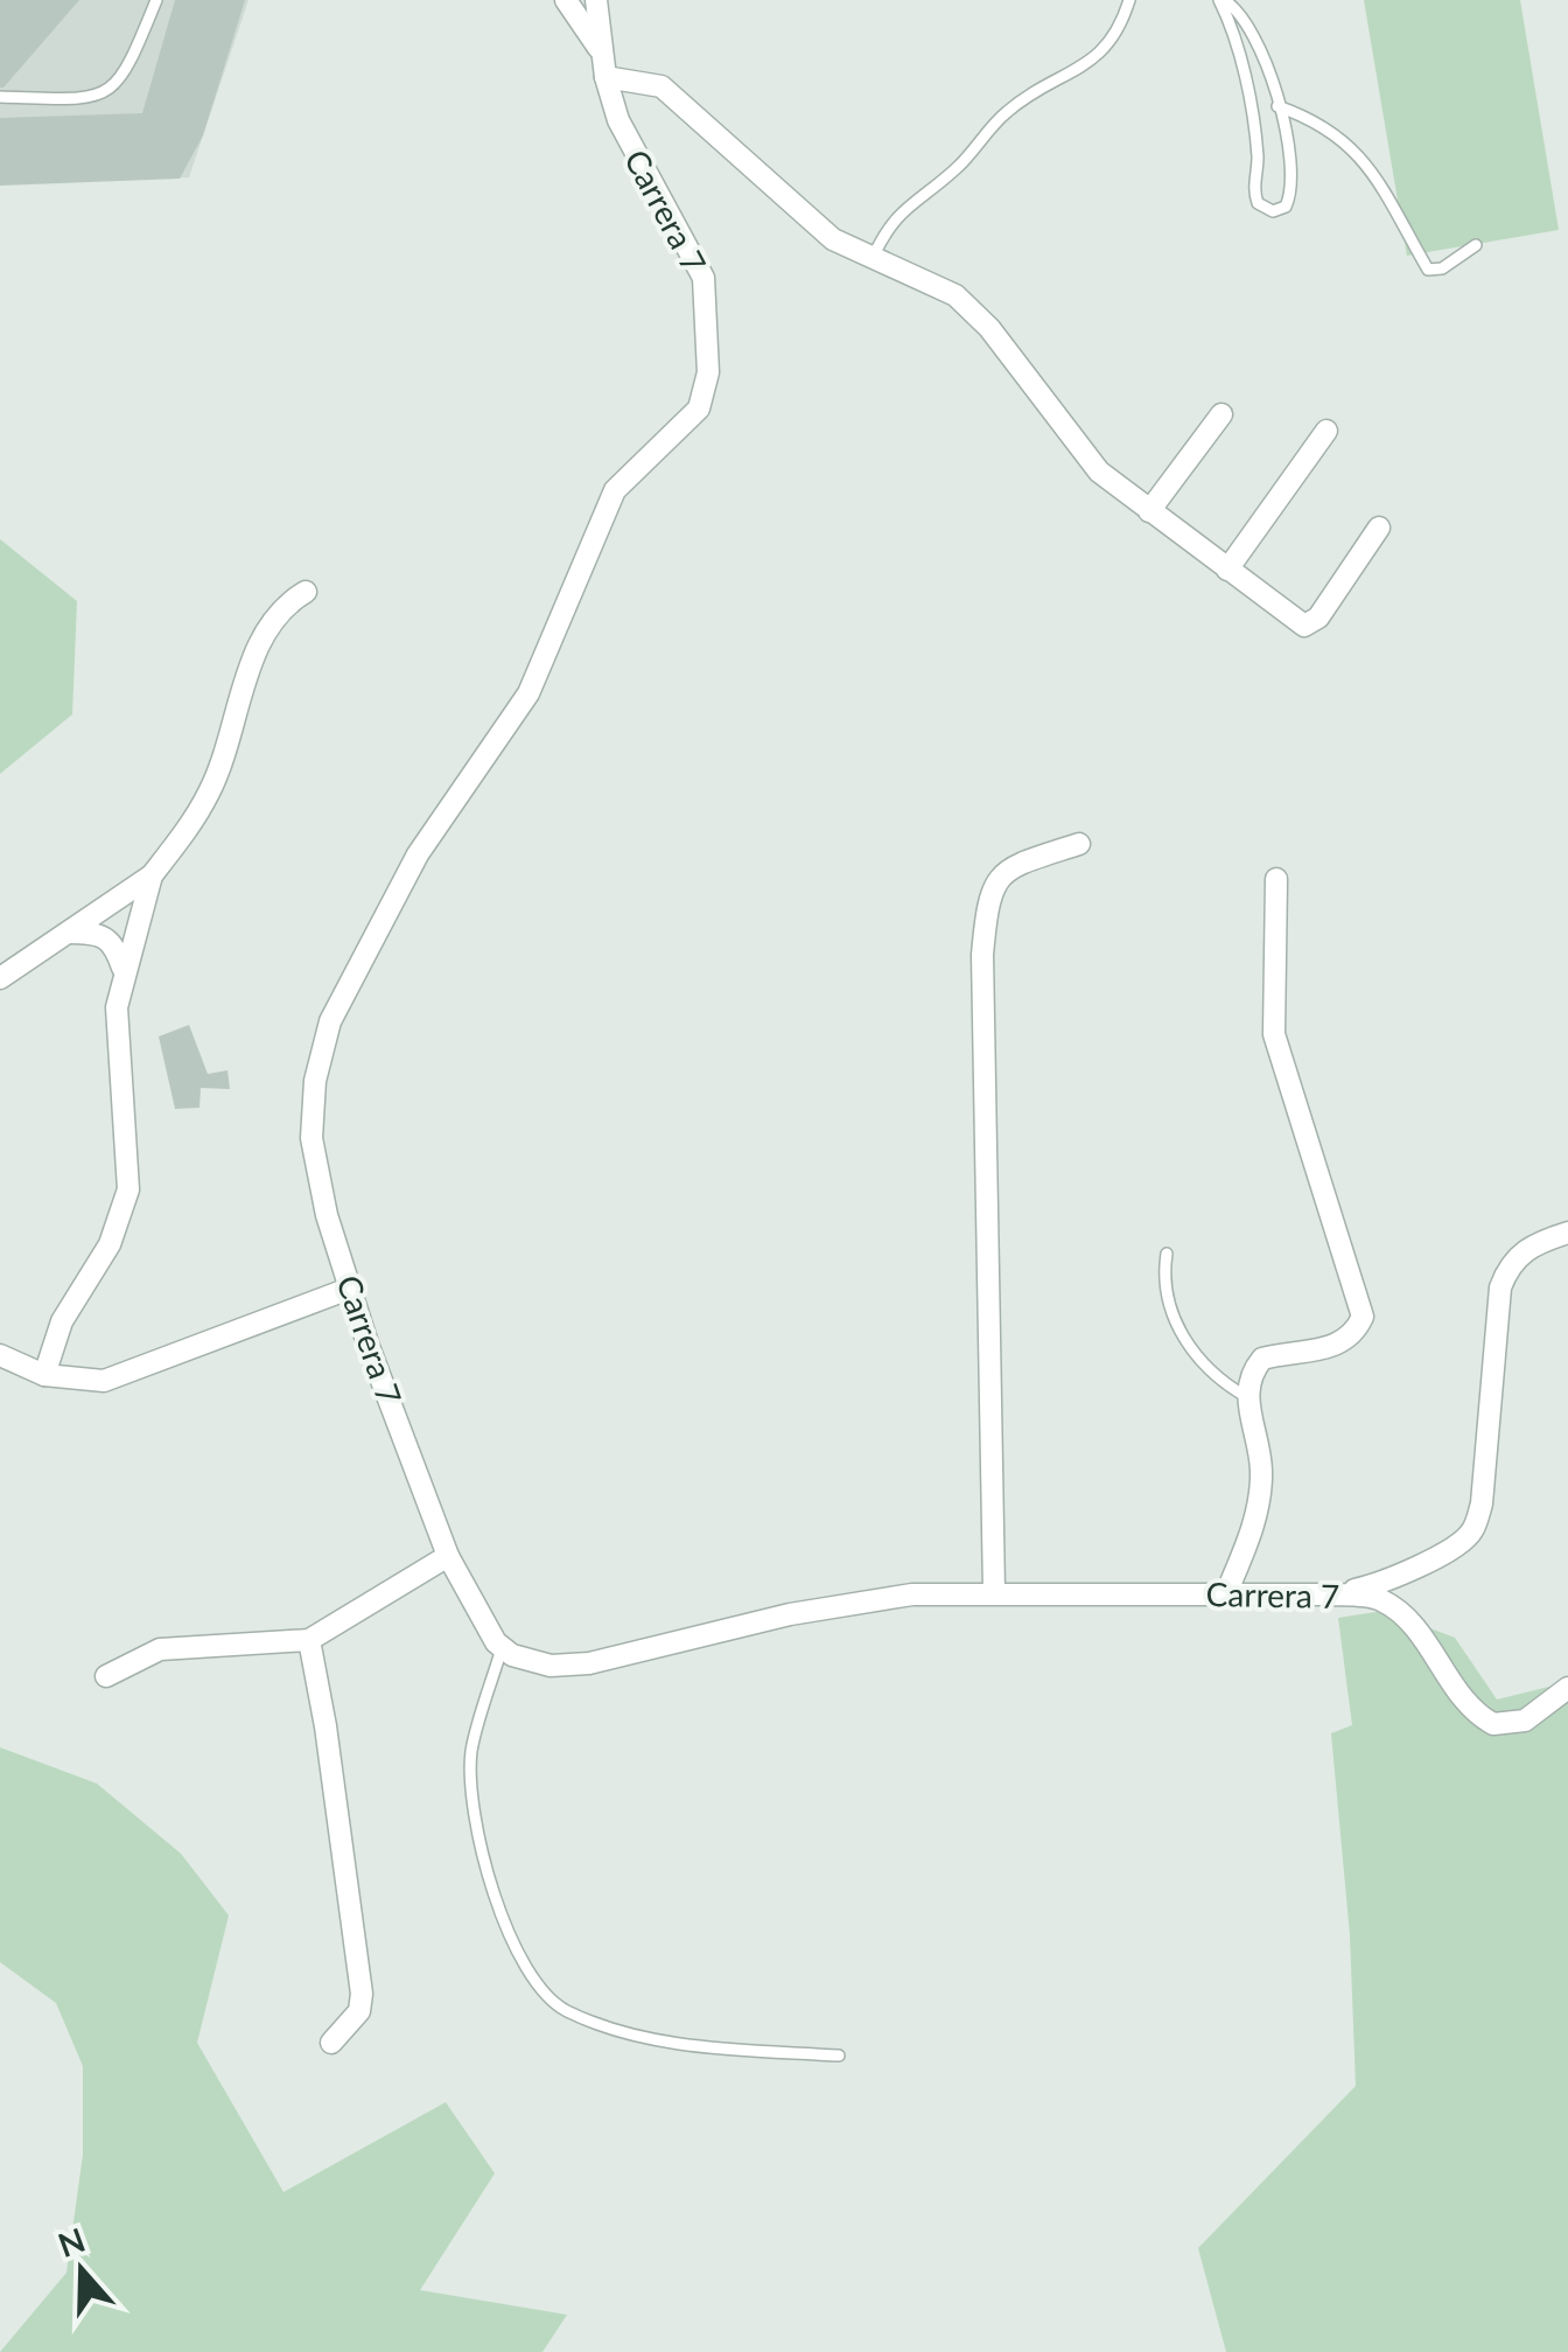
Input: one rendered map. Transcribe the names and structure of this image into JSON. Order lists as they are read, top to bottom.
{
  "streets": {
    "street": ["Carrera 7"]
  },
  "north": "top"
}
